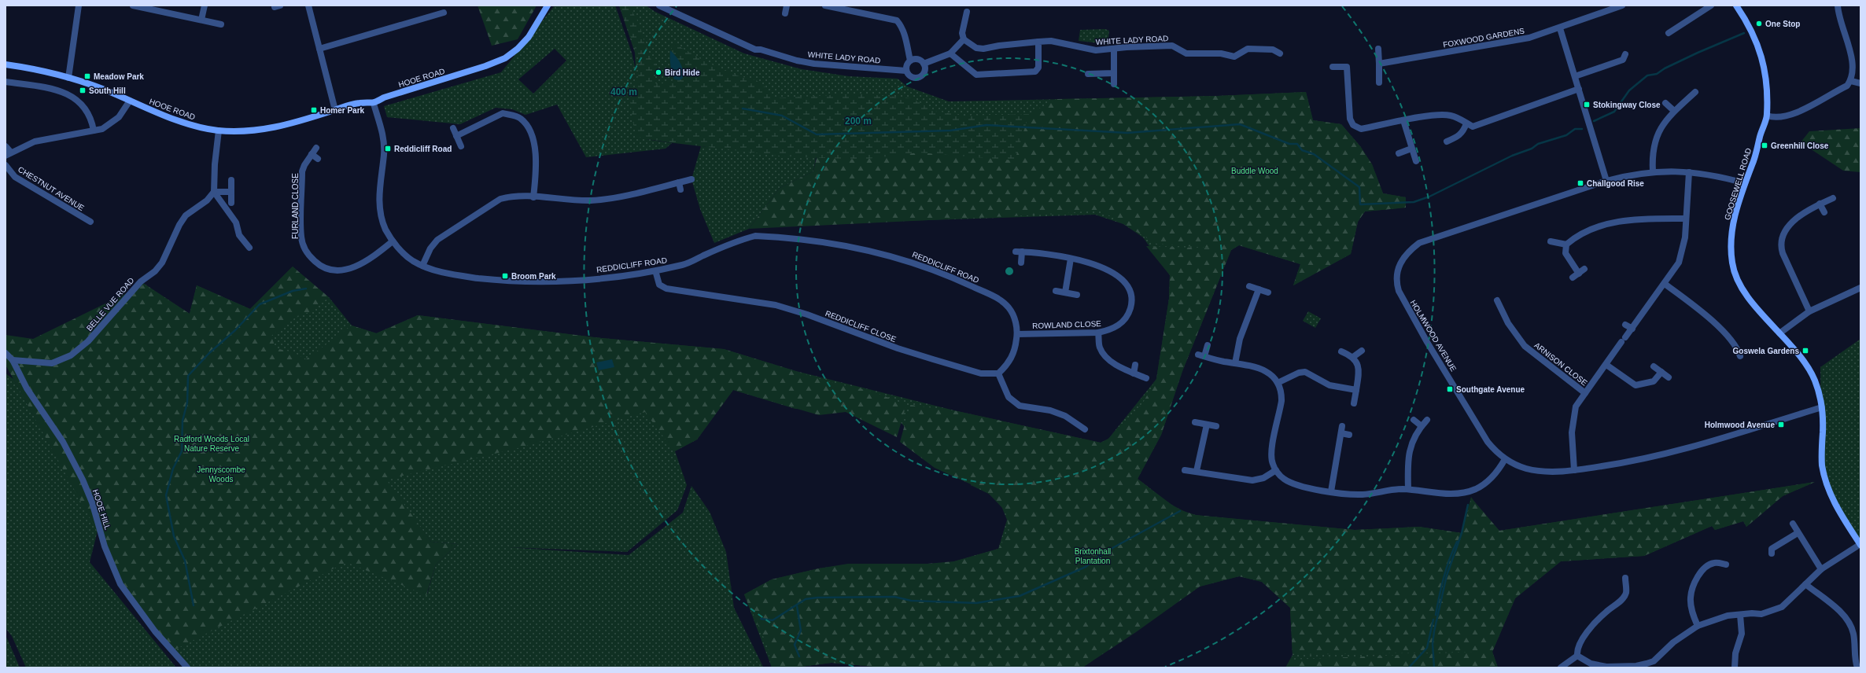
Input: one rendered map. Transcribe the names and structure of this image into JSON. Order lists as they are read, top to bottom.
{
  "streets": {
    "street": [
      "FOXWOOD GARDENS",
      "WHITE LADY ROAD",
      "HOOE ROAD",
      "GOOSEWELL ROAD",
      "CHESTNUT AVENUE",
      "FURLAND CLOSE",
      "REDDICLIFF ROAD",
      "BELLE VUE ROAD",
      "ROWLAND CLOSE",
      "REDDICLIFF CLOSE",
      "HOLMWOOD AVENUE",
      "ARNISON CLOSE",
      "HOOE HILL"
    ]
  },
  "crossings": [
    ["HOOE ROAD", "REDDICLIFF ROAD"],
    ["GOOSEWELL ROAD", "HOLMWOOD AVENUE"],
    ["FURLAND CLOSE", "REDDICLIFF ROAD"],
    ["REDDICLIFF ROAD", "ROWLAND CLOSE"],
    ["REDDICLIFF ROAD", "REDDICLIFF CLOSE"],
    ["BELLE VUE ROAD", "HOOE HILL"]
  ],
  "parks": [
    "Buddle Wood",
    "Radford Woods Local Nature Reserve",
    "Jennyscombe Woods",
    "Brixtonhall Plantation"
  ],
  "places": {
    "other": ["One Stop", "Bird Hide"],
    "transit": [
      "Meadow Park",
      "South Hill",
      "Stokingway Close",
      "Homer Park",
      "Greenhill Close",
      "Reddicliff Road",
      "Challgood Rise",
      "Broom Park",
      "Goswela Gardens",
      "Southgate Avenue",
      "Holmwood Avenue"
    ]
  },
  "rings": ["400 m", "200 m"]
}
